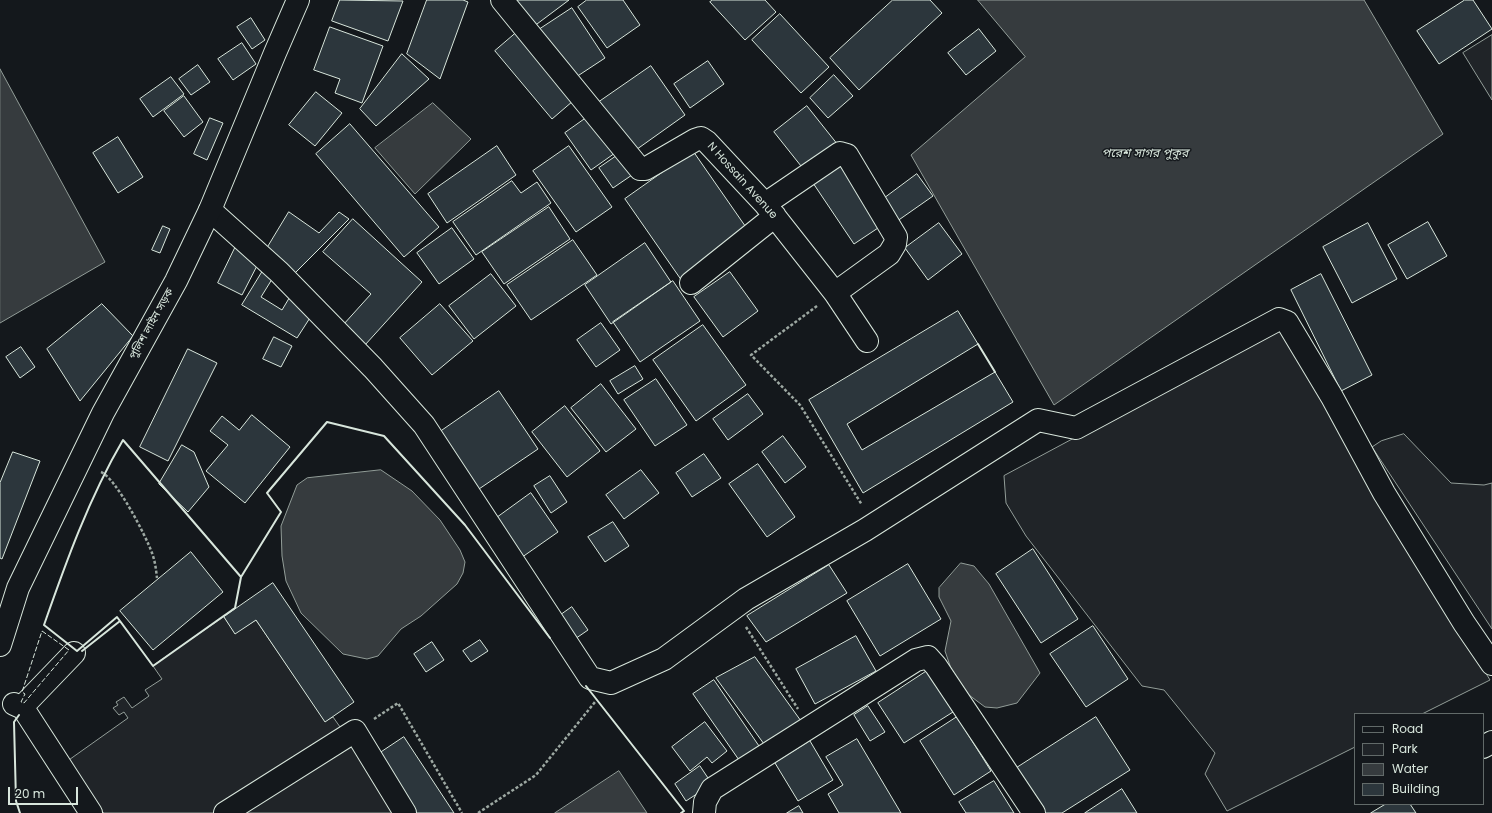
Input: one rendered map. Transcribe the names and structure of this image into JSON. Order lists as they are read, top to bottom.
{
  "streets": {
    "street": ["N Hossain Avenue", "পুলিশ লাইন সড়ক"]
  },
  "water": ["পরেশ সাগর পুকুর"],
  "legend": [
    "Road",
    "Park",
    "Water",
    "Building"
  ],
  "scale_bar": "20 m"
}
